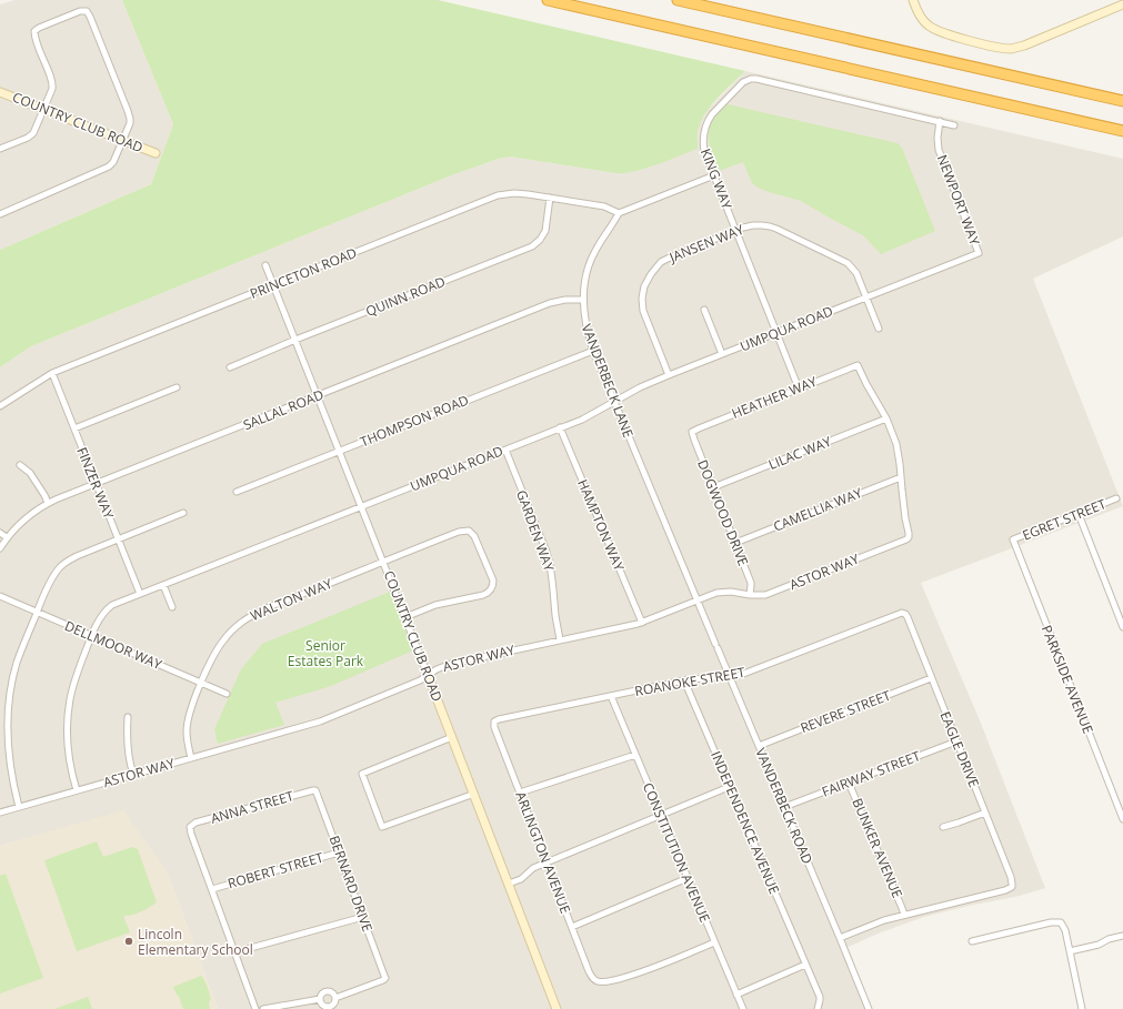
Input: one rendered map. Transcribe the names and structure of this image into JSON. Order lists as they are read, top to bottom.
{
  "streets": {
    "street": [
      "COUNTRY CLUB ROAD",
      "KING WAY",
      "NEWPORT WAY",
      "JANSEN WAY",
      "PRINCETON ROAD",
      "QUINN ROAD",
      "UMPQUA ROAD",
      "VANDERBECK LANE",
      "HEATHER WAY",
      "SALLAL ROAD",
      "THOMPSON ROAD",
      "LILAC WAY",
      "FINZER WAY",
      "CAMELLIA WAY",
      "DOGWOOD DRIVE",
      "EGRET STREET",
      "HAMPTON WAY",
      "GARDEN WAY",
      "ASTOR WAY",
      "WALTON WAY",
      "DELLMOOR WAY",
      "PARKSIDE AVENUE",
      "ROANOKE STREET",
      "REVERE STREET",
      "EAGLE DRIVE",
      "FAIRWAY STREET",
      "VANDERBECK ROAD",
      "ANNA STREET",
      "INDEPENDENCE AVENUE",
      "BUNKER AVENUE",
      "ARLINGTON AVENUE",
      "CONSTITUTION AVENUE",
      "ROBERT STREET",
      "BERNARD DRIVE"
    ]
  },
  "crossings": [
    ["COUNTRY CLUB ROAD", "PRINCETON ROAD"],
    ["COUNTRY CLUB ROAD", "QUINN ROAD"],
    ["COUNTRY CLUB ROAD", "UMPQUA ROAD"],
    ["COUNTRY CLUB ROAD", "SALLAL ROAD"],
    ["COUNTRY CLUB ROAD", "THOMPSON ROAD"],
    ["COUNTRY CLUB ROAD", "ASTOR WAY"],
    ["COUNTRY CLUB ROAD", "WALTON WAY"],
    ["KING WAY", "NEWPORT WAY"],
    ["KING WAY", "JANSEN WAY"],
    ["KING WAY", "UMPQUA ROAD"],
    ["KING WAY", "HEATHER WAY"],
    ["NEWPORT WAY", "UMPQUA ROAD"],
    ["JANSEN WAY", "UMPQUA ROAD"],
    ["PRINCETON ROAD", "QUINN ROAD"],
    ["PRINCETON ROAD", "VANDERBECK LANE"],
    ["PRINCETON ROAD", "FINZER WAY"],
    ["UMPQUA ROAD", "VANDERBECK LANE"],
    ["UMPQUA ROAD", "FINZER WAY"],
    ["UMPQUA ROAD", "HAMPTON WAY"],
    ["UMPQUA ROAD", "GARDEN WAY"],
    ["UMPQUA ROAD", "ASTOR WAY"],
    ["UMPQUA ROAD", "DELLMOOR WAY"],
    ["VANDERBECK LANE", "SALLAL ROAD"],
    ["VANDERBECK LANE", "THOMPSON ROAD"],
    ["VANDERBECK LANE", "ASTOR WAY"],
    ["VANDERBECK LANE", "VANDERBECK ROAD"],
    ["HEATHER WAY", "LILAC WAY"],
    ["HEATHER WAY", "DOGWOOD DRIVE"],
    ["SALLAL ROAD", "FINZER WAY"],
    ["LILAC WAY", "DOGWOOD DRIVE"],
    ["CAMELLIA WAY", "DOGWOOD DRIVE"],
    ["CAMELLIA WAY", "ASTOR WAY"],
    ["DOGWOOD DRIVE", "ASTOR WAY"],
    ["EGRET STREET", "PARKSIDE AVENUE"],
    ["HAMPTON WAY", "ASTOR WAY"],
    ["GARDEN WAY", "ASTOR WAY"],
    ["ASTOR WAY", "WALTON WAY"],
    ["WALTON WAY", "DELLMOOR WAY"],
    ["ROANOKE STREET", "EAGLE DRIVE"],
    ["ROANOKE STREET", "VANDERBECK ROAD"],
    ["ROANOKE STREET", "INDEPENDENCE AVENUE"],
    ["ROANOKE STREET", "ARLINGTON AVENUE"],
    ["ROANOKE STREET", "CONSTITUTION AVENUE"],
    ["REVERE STREET", "EAGLE DRIVE"],
    ["REVERE STREET", "VANDERBECK ROAD"],
    ["EAGLE DRIVE", "FAIRWAY STREET"],
    ["EAGLE DRIVE", "BUNKER AVENUE"],
    ["FAIRWAY STREET", "VANDERBECK ROAD"],
    ["FAIRWAY STREET", "BUNKER AVENUE"],
    ["ANNA STREET", "ROBERT STREET"],
    ["ANNA STREET", "BERNARD DRIVE"],
    ["ARLINGTON AVENUE", "CONSTITUTION AVENUE"],
    ["ROBERT STREET", "BERNARD DRIVE"]
  ],
  "parks": ["Senior Estates Park"],
  "places": ["Lincoln Elementary School"]
}
